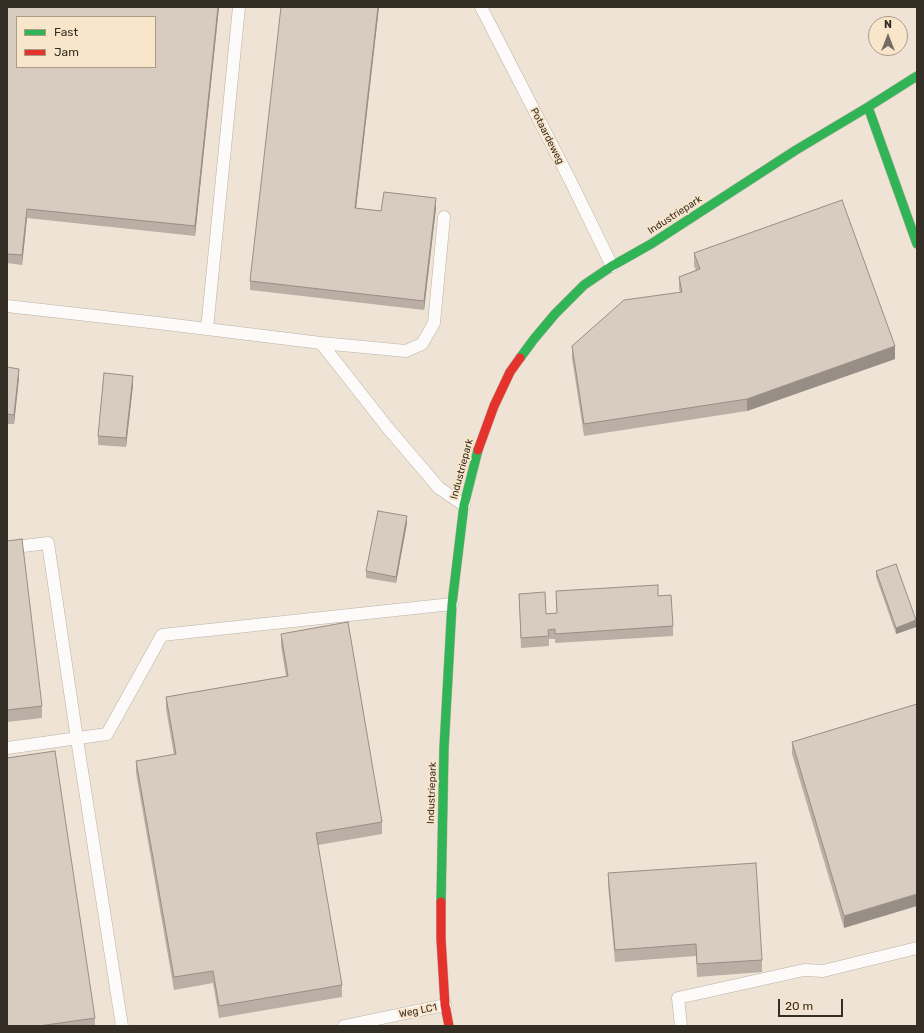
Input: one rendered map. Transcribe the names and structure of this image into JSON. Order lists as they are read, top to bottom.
{
  "streets": {
    "street": ["Industriepark"],
    "lane": ["Potaardeweg", "Weg LC1"]
  },
  "crossings": [
    ["Potaardeweg", "Industriepark"],
    ["Industriepark", "Weg LC1"]
  ],
  "legend": ["Fast", "Jam"],
  "scale_bar": "20 m",
  "north": "top"
}
